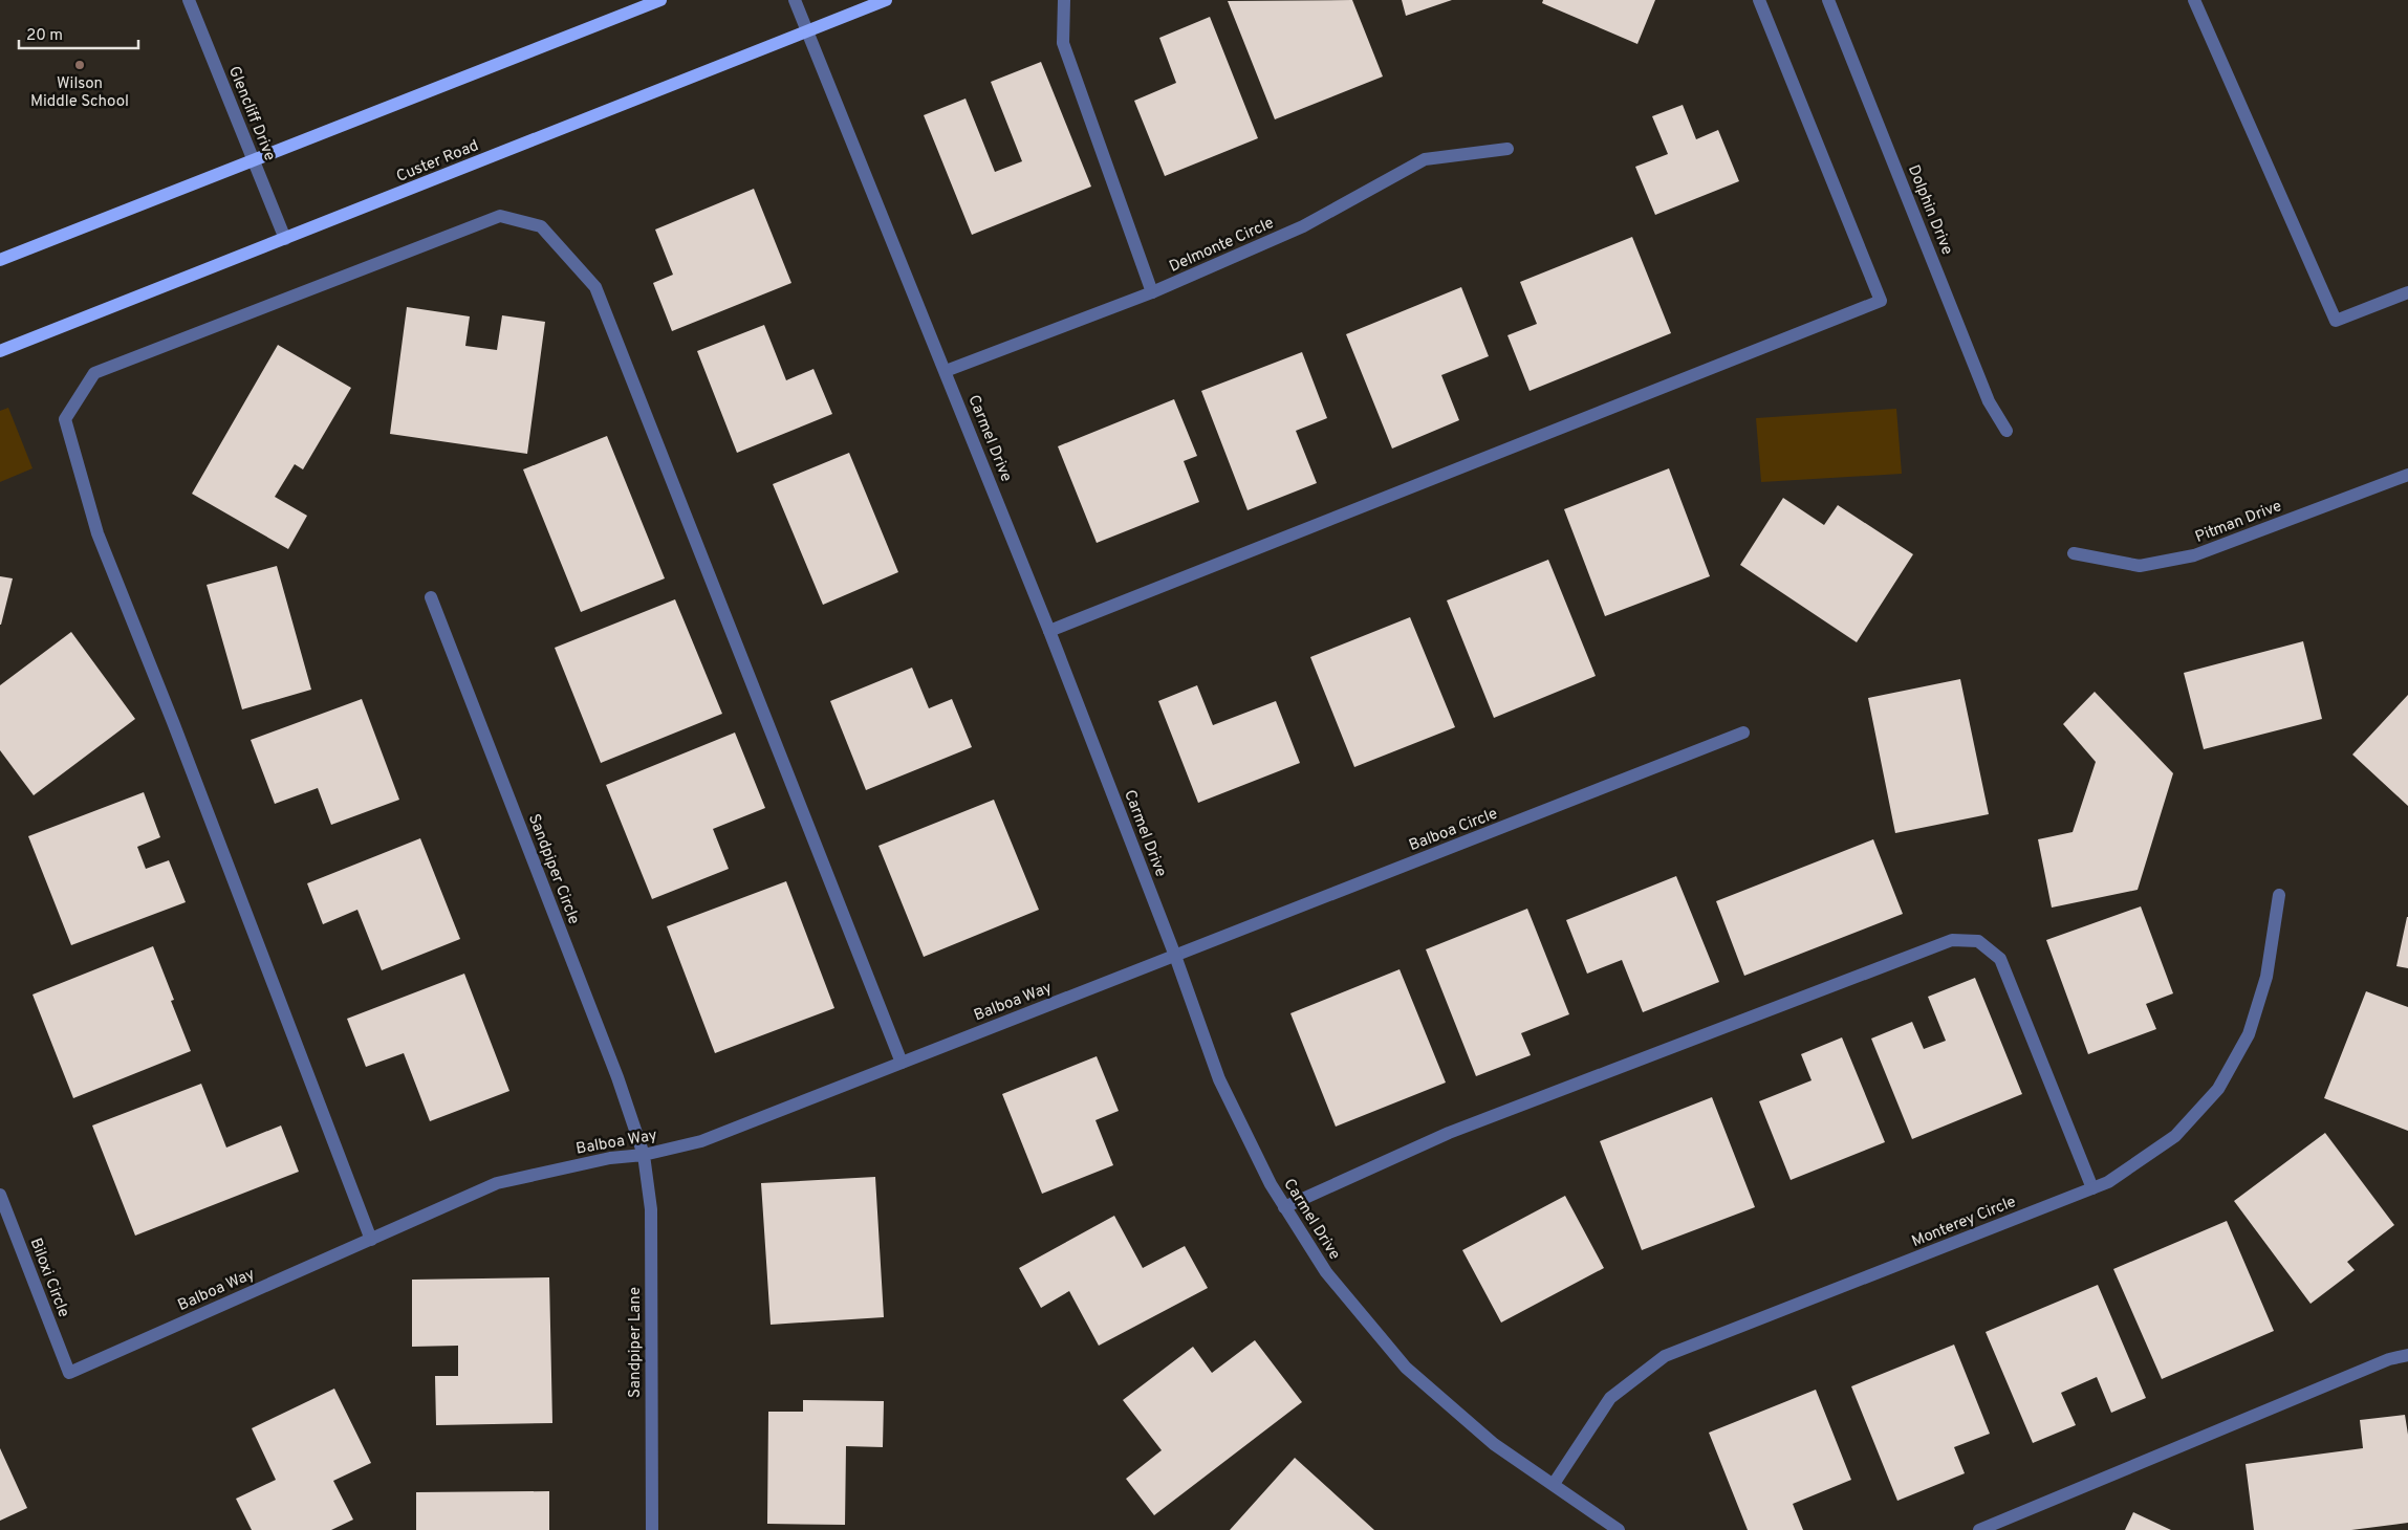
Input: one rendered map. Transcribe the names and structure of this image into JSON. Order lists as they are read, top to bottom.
{
  "streets": {
    "main road": ["Custer Road"],
    "street": [
      "Glencliff Drive",
      "Dolphin Drive",
      "Delmonte Circle",
      "Carmel Drive",
      "Pitman Drive",
      "Balboa Circle",
      "Sandpiper Circle",
      "Balboa Way",
      "Monterey Circle",
      "Biloxi Circle",
      "Sandpiper Lane"
    ]
  },
  "crossings": [
    ["Glencliff Drive", "Custer Road"],
    ["Custer Road", "Carmel Drive"],
    ["Delmonte Circle", "Carmel Drive"],
    ["Carmel Drive", "Balboa Circle"],
    ["Carmel Drive", "Balboa Way"],
    ["Carmel Drive", "Monterey Circle"],
    ["Balboa Circle", "Balboa Way"],
    ["Sandpiper Circle", "Balboa Way"],
    ["Sandpiper Circle", "Sandpiper Lane"],
    ["Balboa Way", "Biloxi Circle"],
    ["Balboa Way", "Sandpiper Lane"]
  ],
  "places": ["Wilson Middle School"],
  "scale_bar": "20 m"
}
